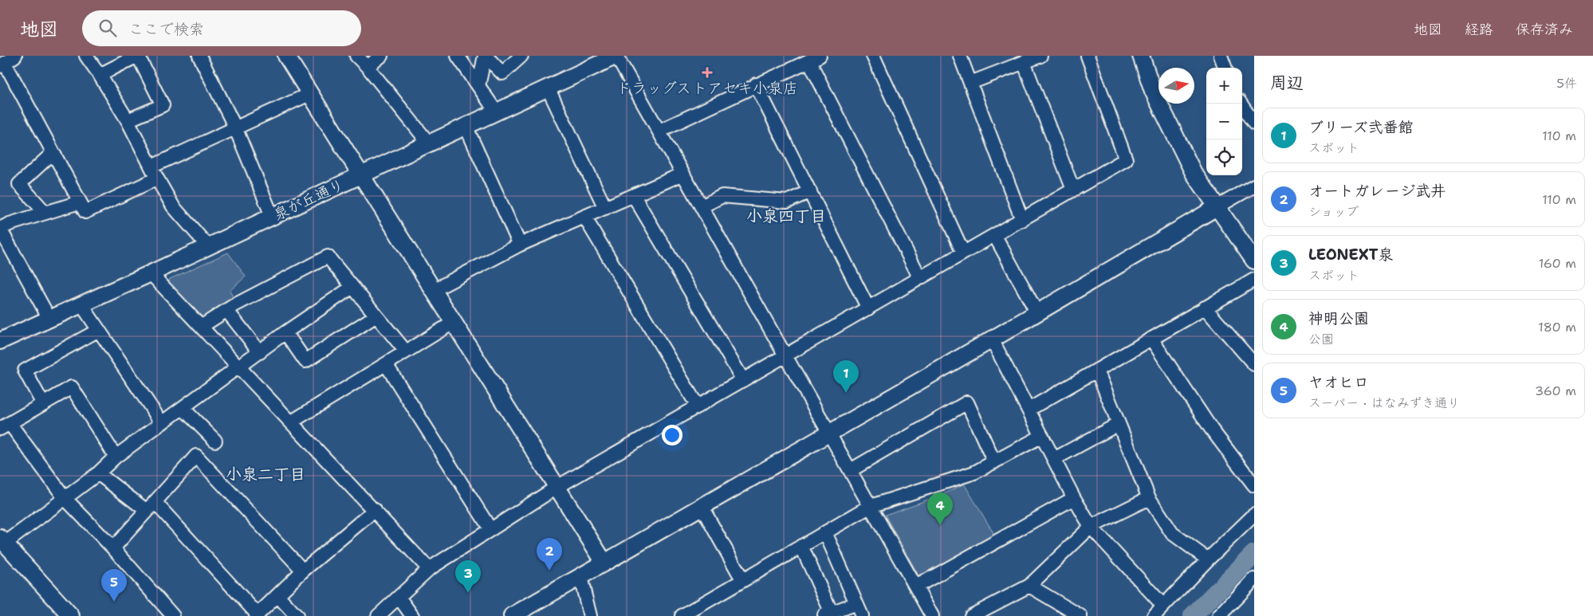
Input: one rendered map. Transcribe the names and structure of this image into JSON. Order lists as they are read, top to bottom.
{
  "streets": {
    "street": ["泉が丘通り"]
  },
  "districts": ["小泉四丁目", "小泉二丁目"],
  "places": {
    "health": ["ドラッグストアセキ小泉店"]
  },
  "north": "right",
  "page": {
    "header": "地図",
    "search": "ここで検索",
    "nav": ["地図", "経路", "保存済み"],
    "heading": ["周辺", "5件"],
    "map_buttons": ["+", "−"],
    "list": [
      {
        "mark": "1",
        "name": "ブリーズ弐番館",
        "note": "スポット",
        "value": "110 m"
      },
      {
        "mark": "2",
        "name": "オートガレージ武井",
        "note": "ショップ",
        "value": "110 m"
      },
      {
        "mark": "3",
        "name": "LEONEXT泉",
        "note": "スポット",
        "value": "160 m"
      },
      {
        "mark": "4",
        "name": "神明公園",
        "note": "公園",
        "value": "180 m"
      },
      {
        "mark": "5",
        "name": "ヤオヒロ",
        "note": "スーパー · はなみずき通り",
        "value": "360 m"
      }
    ],
    "pins": [
      "1",
      "4",
      "2",
      "3",
      "5"
    ]
  }
}
